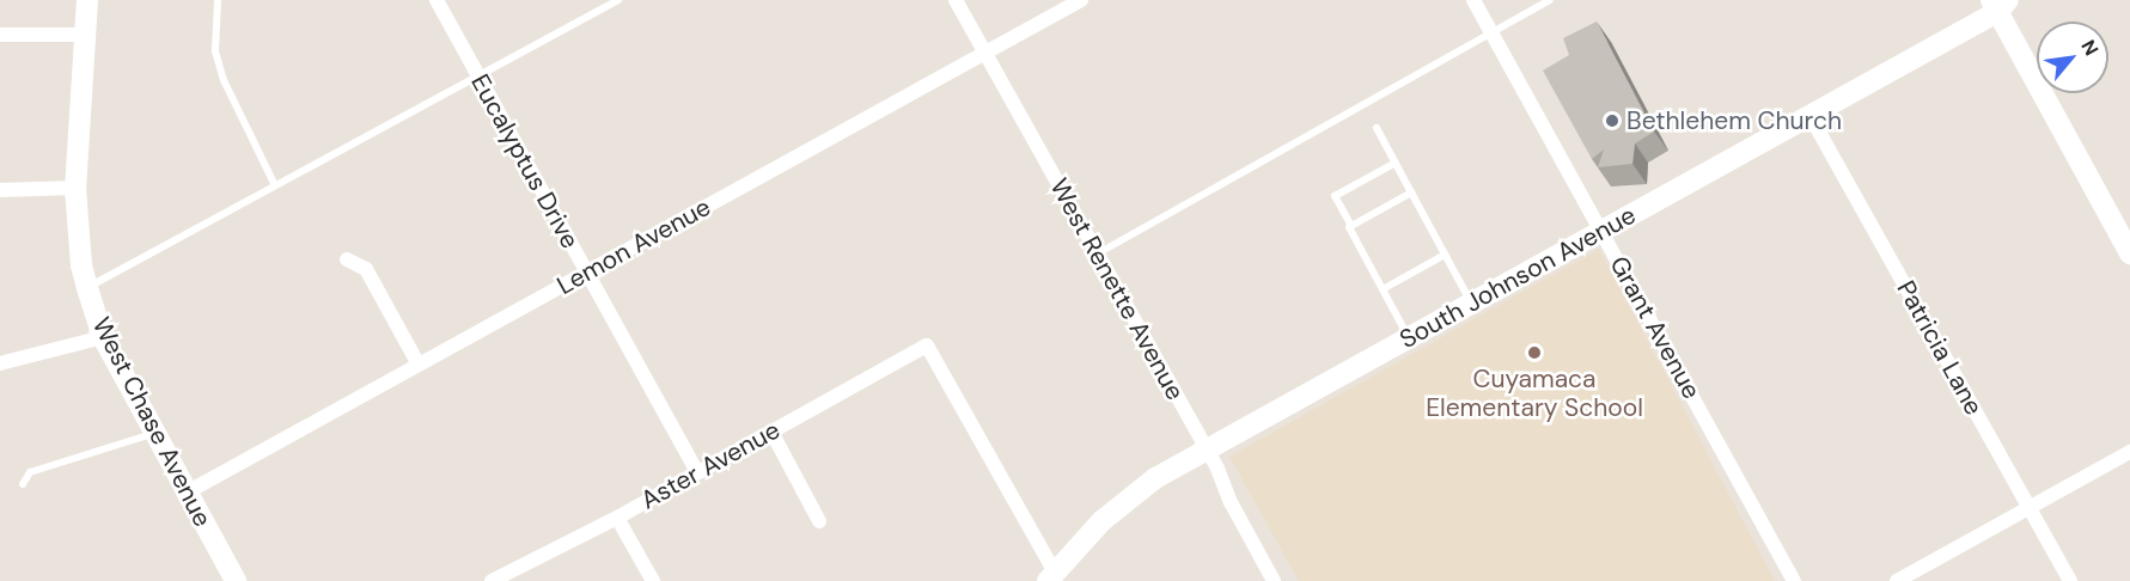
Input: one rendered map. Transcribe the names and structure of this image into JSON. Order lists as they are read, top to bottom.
{
  "streets": {
    "street": [
      "Eucalyptus Drive",
      "Lemon Avenue",
      "South Johnson Avenue",
      "West Renette Avenue",
      "Grant Avenue",
      "Patricia Lane",
      "West Chase Avenue",
      "Aster Avenue"
    ]
  },
  "crossings": [
    ["Eucalyptus Drive", "Lemon Avenue"],
    ["Eucalyptus Drive", "Aster Avenue"],
    ["Lemon Avenue", "West Renette Avenue"],
    ["Lemon Avenue", "West Chase Avenue"],
    ["South Johnson Avenue", "West Renette Avenue"],
    ["South Johnson Avenue", "Grant Avenue"],
    ["South Johnson Avenue", "Patricia Lane"],
    ["South Johnson Avenue", "Aster Avenue"]
  ],
  "places": ["Bethlehem Church", "Cuyamaca Elementary School"],
  "north": "top right"
}
